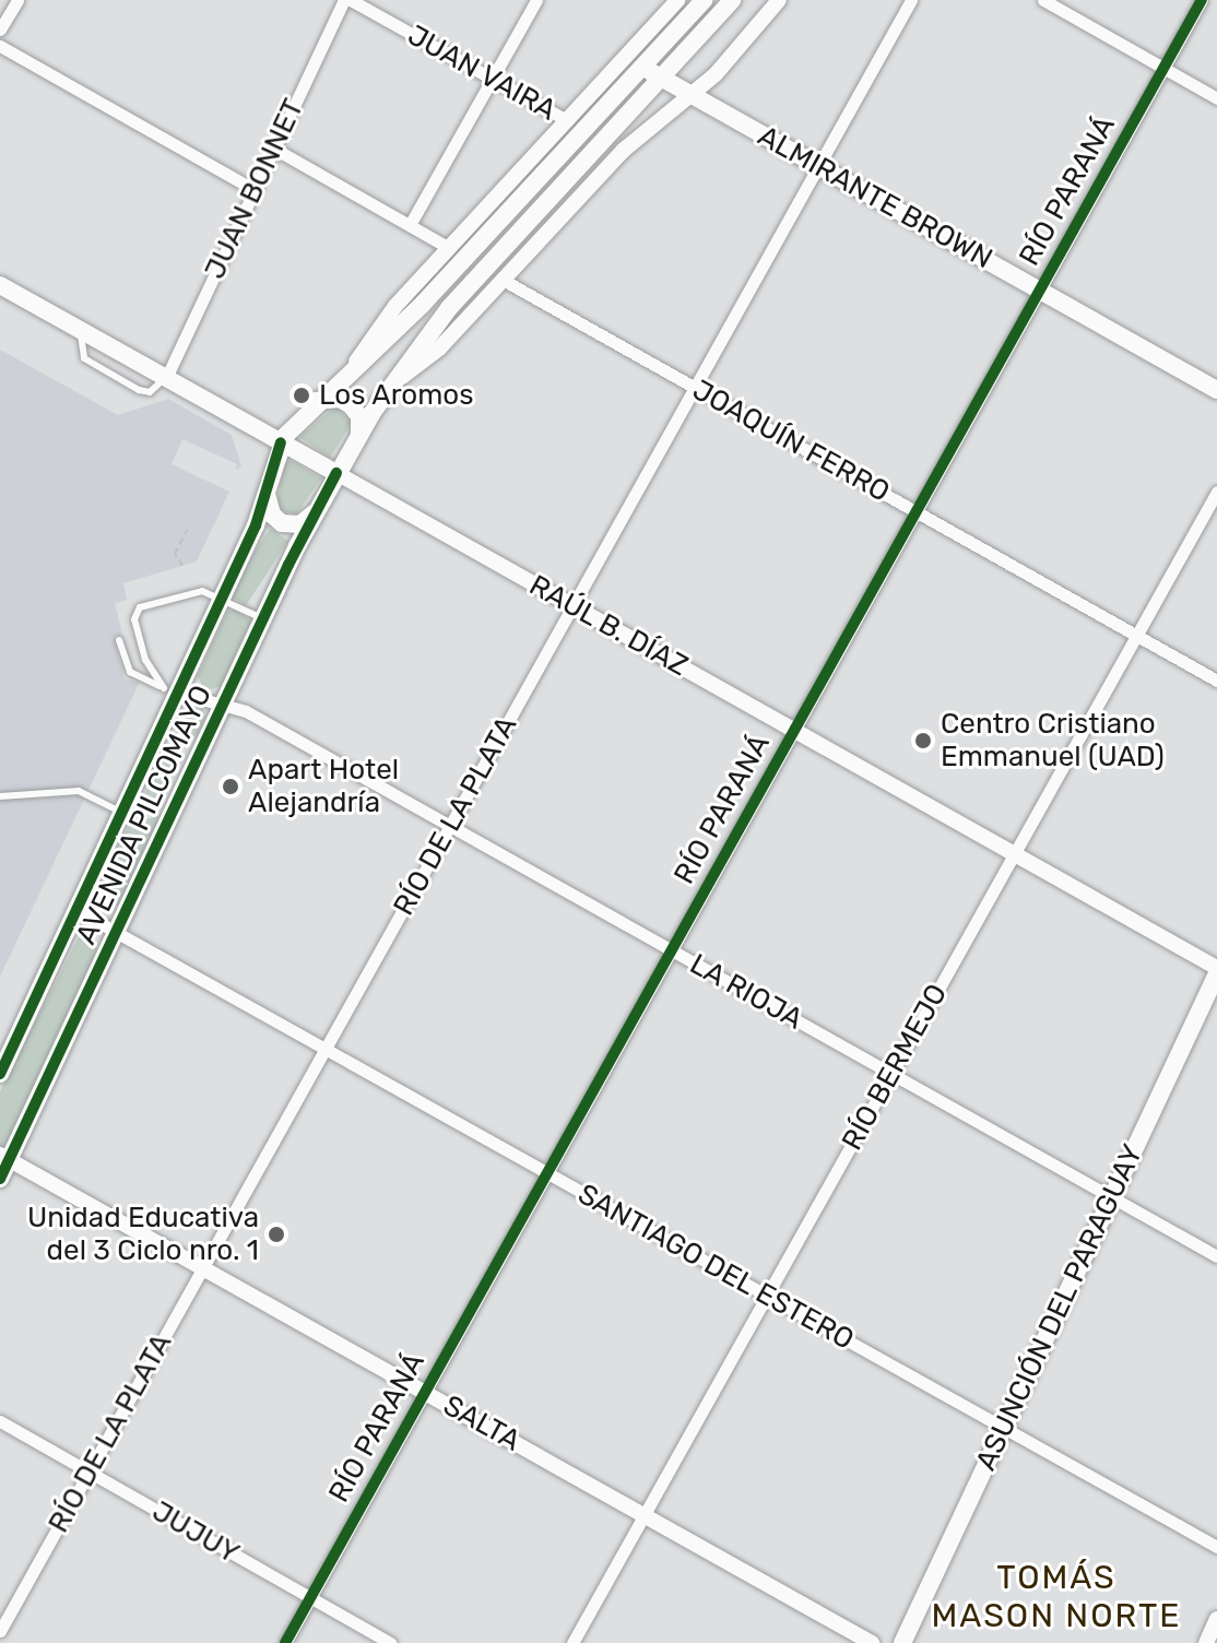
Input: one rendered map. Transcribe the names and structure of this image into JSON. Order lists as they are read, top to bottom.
{
  "streets": {
    "main road": [
      "ALMIRANTE BROWN",
      "RAÚL B. DÍAZ",
      "AVENIDA PILCOMAYO",
      "ASUNCIÓN DEL PARAGUAY"
    ],
    "street": [
      "JUAN VAIRA",
      "JUAN BONNET",
      "RÍO PARANÁ",
      "JOAQUÍN FERRO",
      "RÍO DE LA PLATA",
      "LA RIOJA",
      "RÍO BERMEJO",
      "SANTIAGO DEL ESTERO",
      "SALTA",
      "JUJUY"
    ]
  },
  "crossings": [
    ["JUAN VAIRA", "JUAN BONNET"],
    ["JUAN BONNET", "RAÚL B. DÍAZ"],
    ["RÍO PARANÁ", "ALMIRANTE BROWN"],
    ["RÍO PARANÁ", "JOAQUÍN FERRO"],
    ["RÍO PARANÁ", "RAÚL B. DÍAZ"],
    ["RÍO PARANÁ", "LA RIOJA"],
    ["RÍO PARANÁ", "SANTIAGO DEL ESTERO"],
    ["RÍO PARANÁ", "SALTA"],
    ["RÍO PARANÁ", "JUJUY"],
    ["ALMIRANTE BROWN", "AVENIDA PILCOMAYO"],
    ["ALMIRANTE BROWN", "RÍO DE LA PLATA"],
    ["JOAQUÍN FERRO", "RÍO DE LA PLATA"],
    ["JOAQUÍN FERRO", "RÍO BERMEJO"],
    ["RAÚL B. DÍAZ", "AVENIDA PILCOMAYO"],
    ["RAÚL B. DÍAZ", "RÍO DE LA PLATA"],
    ["RAÚL B. DÍAZ", "RÍO BERMEJO"],
    ["RAÚL B. DÍAZ", "ASUNCIÓN DEL PARAGUAY"],
    ["AVENIDA PILCOMAYO", "LA RIOJA"],
    ["AVENIDA PILCOMAYO", "SANTIAGO DEL ESTERO"],
    ["AVENIDA PILCOMAYO", "SALTA"],
    ["RÍO DE LA PLATA", "LA RIOJA"],
    ["RÍO DE LA PLATA", "SANTIAGO DEL ESTERO"],
    ["RÍO DE LA PLATA", "SALTA"],
    ["RÍO DE LA PLATA", "JUJUY"],
    ["LA RIOJA", "RÍO BERMEJO"],
    ["LA RIOJA", "ASUNCIÓN DEL PARAGUAY"],
    ["RÍO BERMEJO", "SANTIAGO DEL ESTERO"],
    ["RÍO BERMEJO", "SALTA"],
    ["SANTIAGO DEL ESTERO", "ASUNCIÓN DEL PARAGUAY"]
  ],
  "districts": ["TOMÁS MASON NORTE"],
  "places": [
    "Los Aromos",
    "Centro Cristiano Emmanuel (UAD)",
    "Apart Hotel Alejandría",
    "Unidad Educativa del 3 Ciclo nro. 1"
  ]
}
